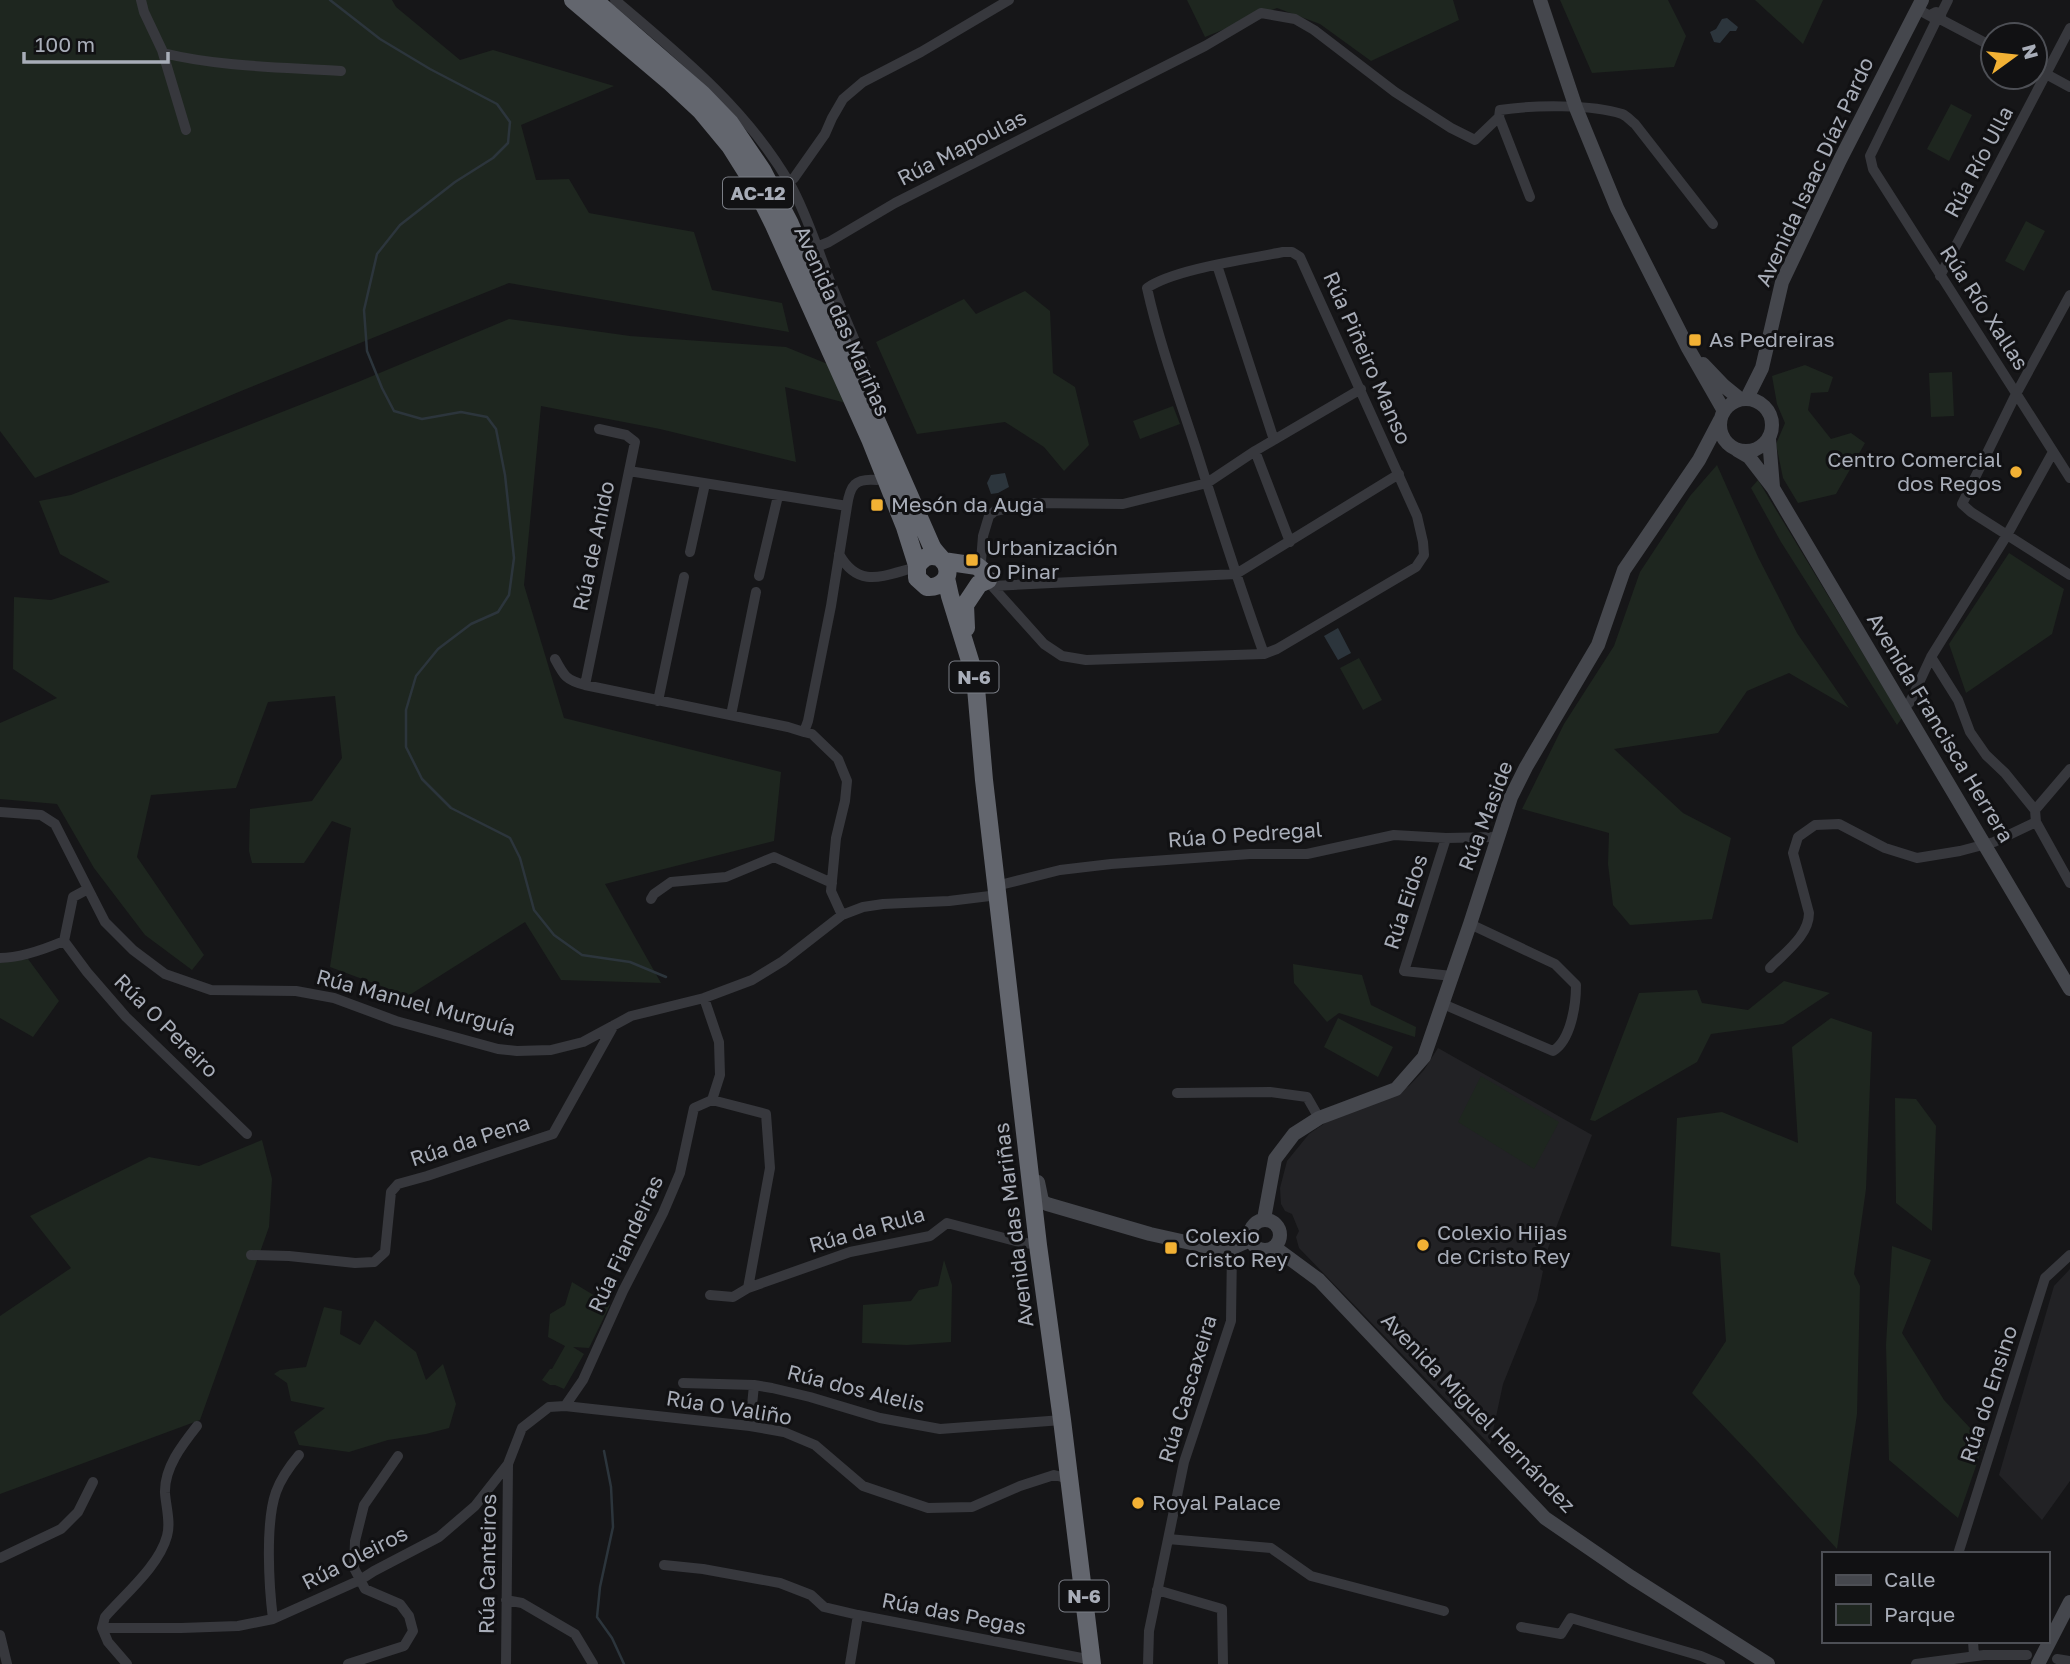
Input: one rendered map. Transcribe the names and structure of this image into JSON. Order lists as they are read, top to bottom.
{
  "streets": {
    "highway": ["AC-12", "Avenida das Mariñas", "N-6"],
    "street": [
      "Rúa Mapoulas",
      "Rúa Río Ulla",
      "Avenida Isaac Díaz Pardo",
      "Rúa Río Xallas",
      "Rúa Piñeiro Manso",
      "Rúa de Anido",
      "Avenida Francisca Herrera",
      "Rúa Maside",
      "Rúa O Pedregal",
      "Rúa Eidos",
      "Rúa Manuel Murguía",
      "Rúa O Pereiro",
      "Rúa da Pena",
      "Rúa da Rula",
      "Rúa Fiandeiras",
      "Rúa dos Alelis",
      "Rúa Cascaxeira",
      "Rúa do Ensino",
      "Rúa O Valiño",
      "Avenida Miguel Hernández",
      "Rúa Oleiros",
      "Rúa Canteiros",
      "Rúa das Pegas"
    ]
  },
  "crossings": [
    ["Rúa Mapoulas", "Avenida das Mariñas"],
    ["Rúa Río Ulla", "Rúa Río Xallas"],
    ["Avenida Isaac Díaz Pardo", "Avenida Francisca Herrera"],
    ["Avenida Isaac Díaz Pardo", "Rúa Maside"],
    ["AC-12", "Avenida das Mariñas"],
    ["Avenida das Mariñas", "Rúa O Pedregal"],
    ["Avenida das Mariñas", "Rúa Manuel Murguía"],
    ["Avenida das Mariñas", "Rúa da Rula"],
    ["Avenida das Mariñas", "Rúa dos Alelis"],
    ["Avenida das Mariñas", "Rúa O Valiño"],
    ["Avenida das Mariñas", "Rúa das Pegas"],
    ["Avenida Francisca Herrera", "Rúa Maside"],
    ["Rúa Maside", "Rúa O Pedregal"],
    ["Rúa Maside", "Rúa Eidos"],
    ["Rúa Maside", "Avenida Miguel Hernández"],
    ["Rúa O Pedregal", "Rúa Eidos"],
    ["Rúa O Pedregal", "Rúa Manuel Murguía"],
    ["Rúa Manuel Murguía", "Rúa da Pena"],
    ["Rúa Fiandeiras", "Rúa O Valiño"],
    ["Rúa Fiandeiras", "Rúa Oleiros"],
    ["Rúa O Valiño", "Rúa Oleiros"],
    ["Rúa Oleiros", "Rúa Canteiros"]
  ],
  "places": {
    "transit": [
      "As Pedreiras",
      "Mesón da Auga",
      "Urbanización O Pinar",
      "Colexio Cristo Rey"
    ],
    "other": ["Centro Comercial dos Regos", "Colexio Hijas de Cristo Rey", "Royal Palace"]
  },
  "legend": ["Calle", "Parque"],
  "scale_bar": "100 m",
  "north": "right"
}
